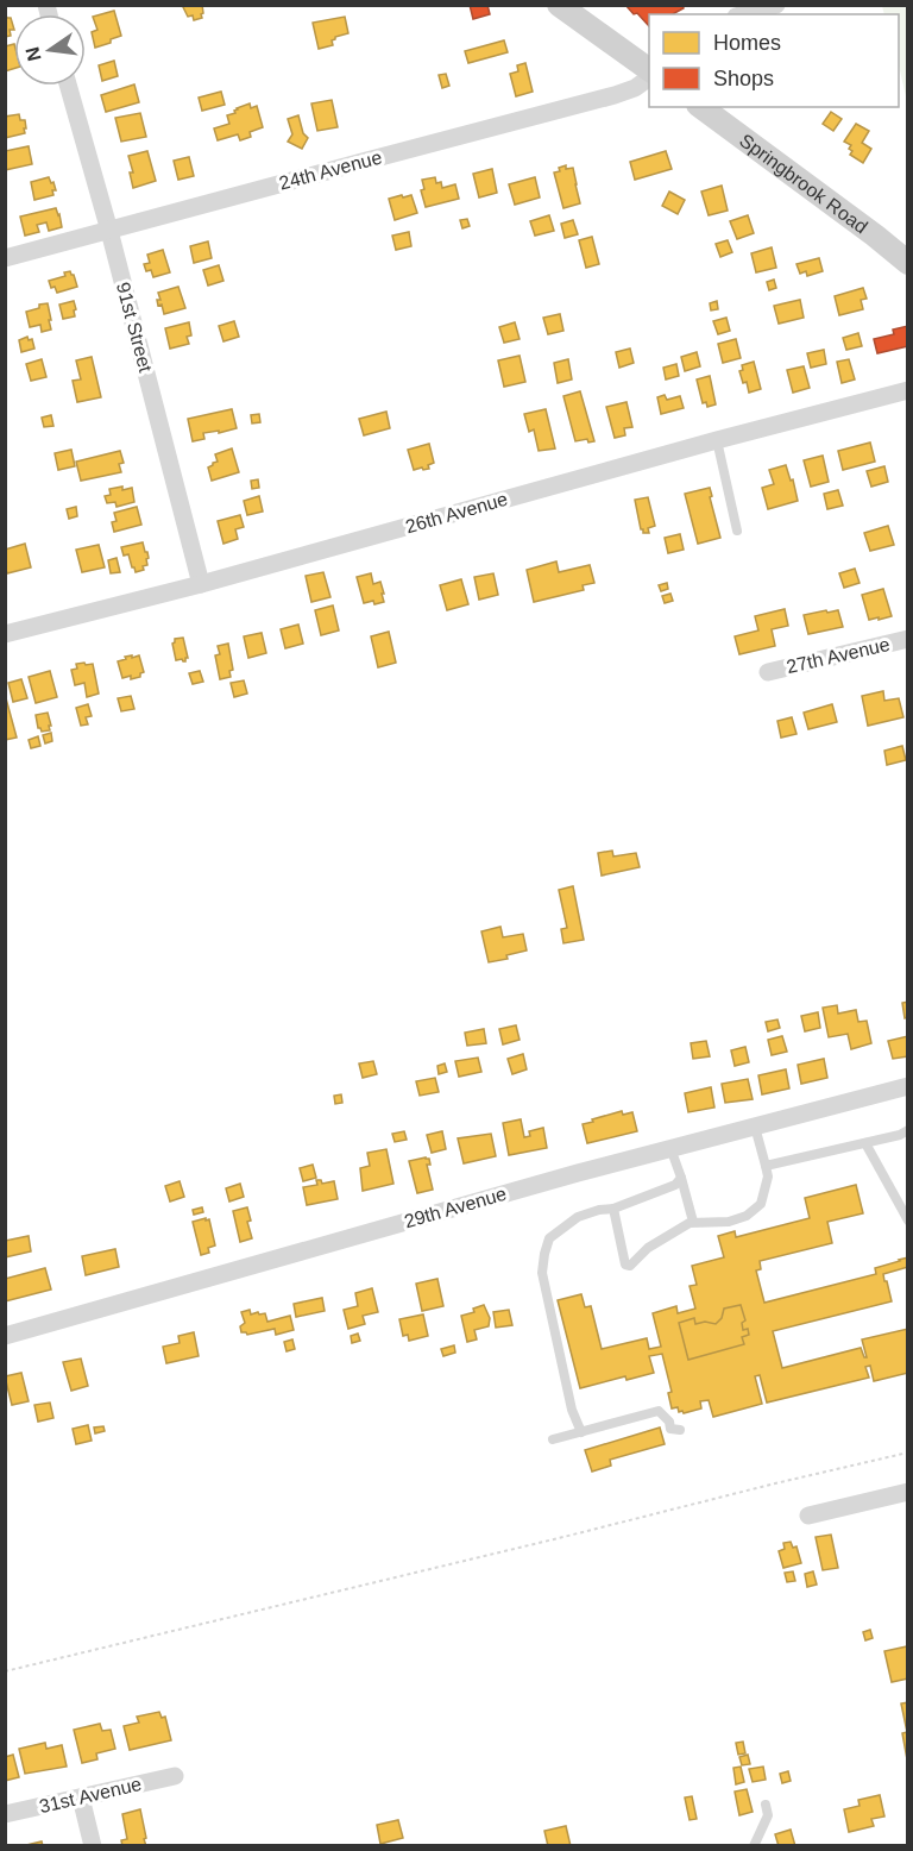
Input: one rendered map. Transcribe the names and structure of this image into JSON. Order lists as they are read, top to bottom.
{
  "streets": {
    "street": [
      "24th Avenue",
      "Springbrook Road",
      "91st Street",
      "26th Avenue",
      "27th Avenue",
      "29th Avenue",
      "31st Avenue"
    ]
  },
  "crossings": [
    ["24th Avenue", "91st Street"],
    ["91st Street", "26th Avenue"]
  ],
  "legend": ["Homes", "Shops"],
  "north": "left"
}
